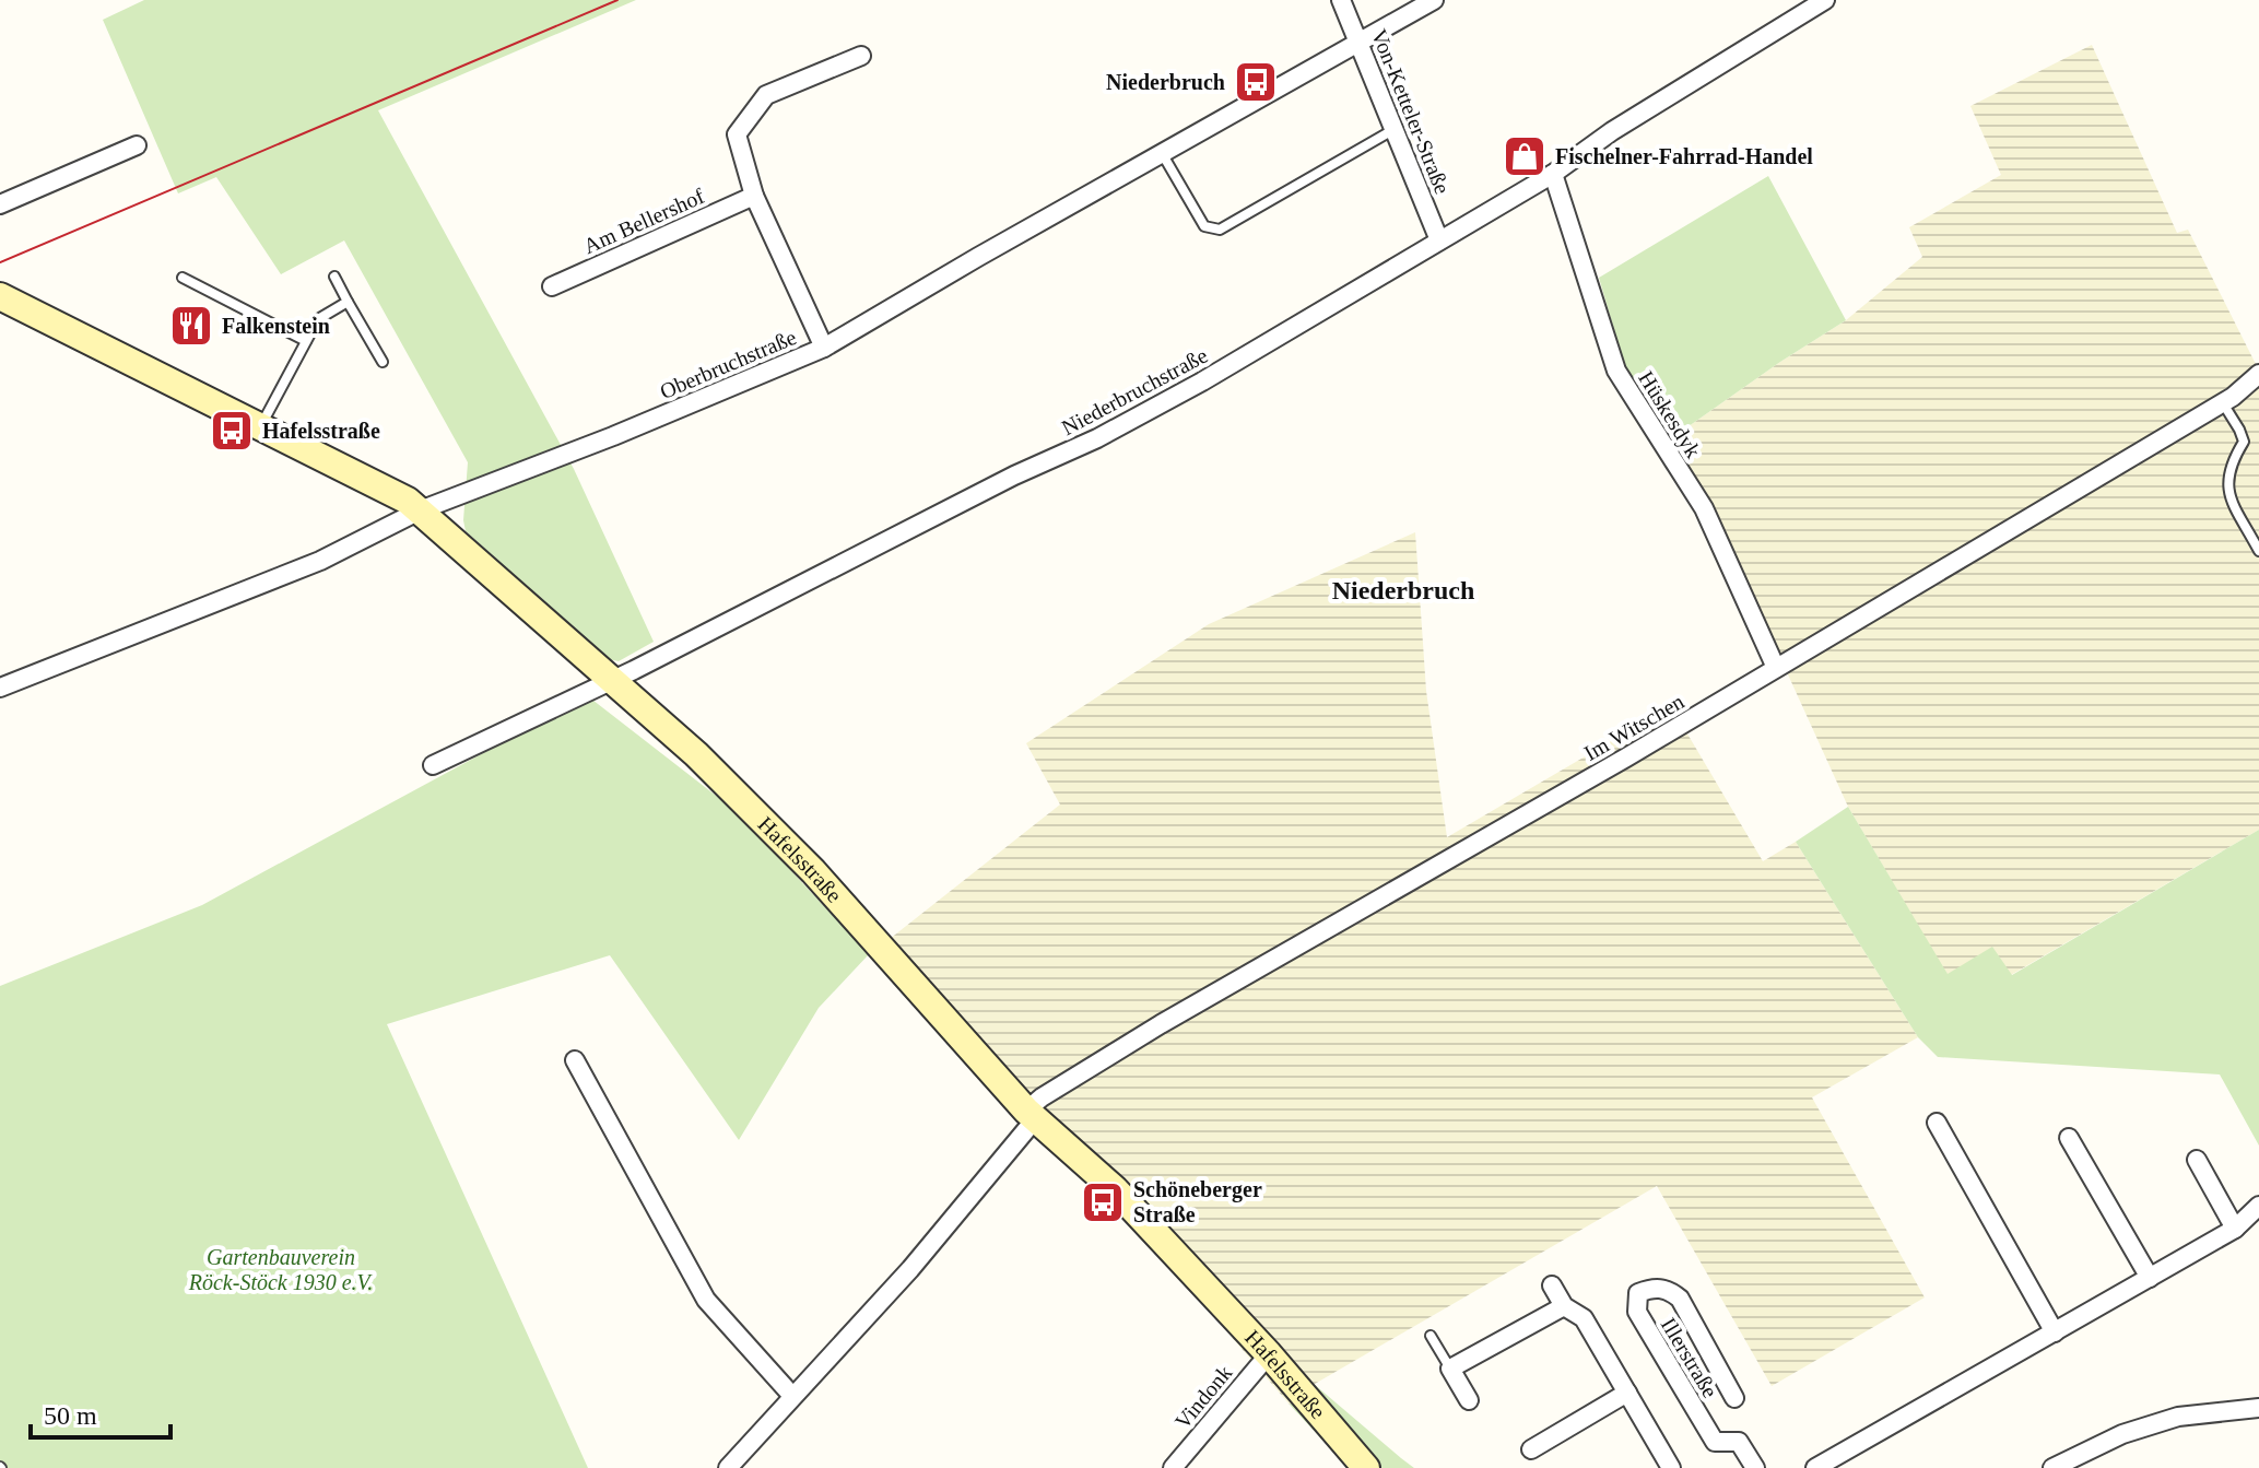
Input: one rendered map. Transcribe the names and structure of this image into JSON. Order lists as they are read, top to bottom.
{
  "streets": {
    "main road": ["Hafelsstraße"],
    "street": [
      "Von-Ketteler-Straße",
      "Am Bellershof",
      "Oberbruchstraße",
      "Niederbruchstraße",
      "Hüskesdyk",
      "Im Witschen",
      "Illerstraße",
      "Vindonk"
    ]
  },
  "crossings": [
    ["Von-Ketteler-Straße", "Oberbruchstraße"],
    ["Von-Ketteler-Straße", "Niederbruchstraße"],
    ["Oberbruchstraße", "Hafelsstraße"],
    ["Niederbruchstraße", "Hüskesdyk"],
    ["Niederbruchstraße", "Hafelsstraße"],
    ["Hüskesdyk", "Im Witschen"],
    ["Im Witschen", "Hafelsstraße"],
    ["Hafelsstraße", "Vindonk"]
  ],
  "districts": ["Niederbruch"],
  "parks": ["Gartenbauverein Röck-Stöck 1930 e.V."],
  "places": {
    "bus stop": ["Niederbruch", "Hafelsstraße", "Schöneberger Straße"],
    "shop": ["Fischelner-Fahrrad-Handel"],
    "restaurant": ["Falkenstein"]
  },
  "scale_bar": "50 m"
}
